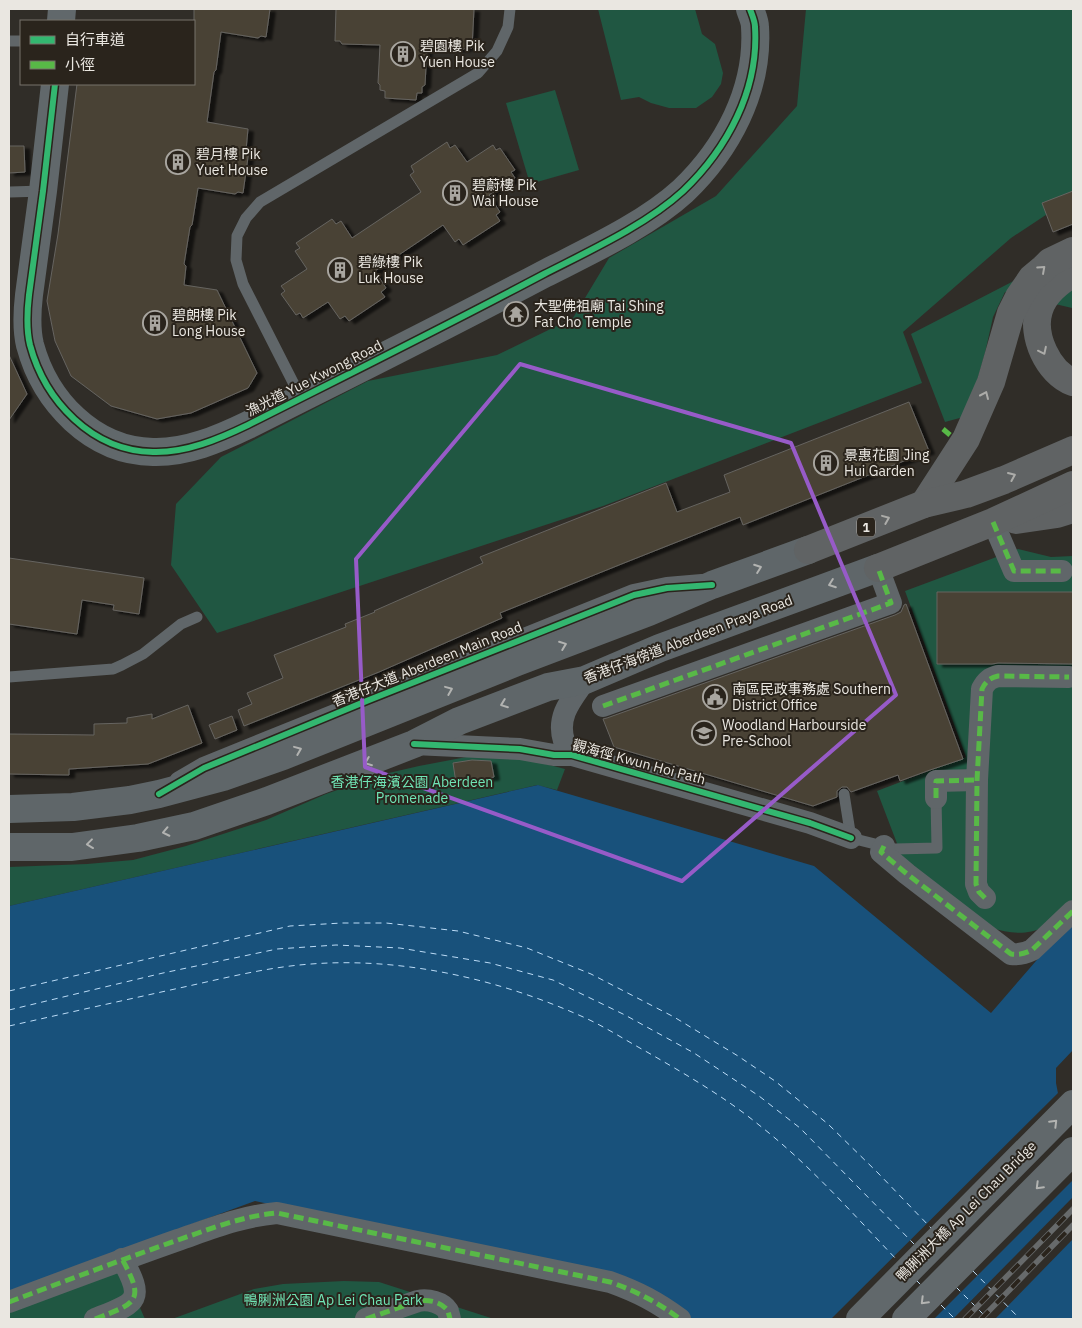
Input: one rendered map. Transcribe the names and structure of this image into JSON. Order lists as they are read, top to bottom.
{
  "streets": {
    "highway": ["1", "香港仔海傍道 Aberdeen Praya Road"],
    "street": ["漁光道 Yue Kwong Road", "觀海徑 Kwun Hoi Path", "鴨脷洲大橋 Ap Lei Chau Bridge"],
    "cycle path": ["香港仔大道 Aberdeen Main Road"]
  },
  "crossings": [
    ["香港仔海傍道 Aberdeen Praya Road", "觀海徑 Kwun Hoi Path"]
  ],
  "one_way": ["香港仔海傍道 Aberdeen Praya Road"],
  "parks": ["香港仔海濱公園 Aberdeen Promenade", "鴨脷洲公園 Ap Lei Chau Park"],
  "places": {
    "building": [
      "碧園樓 Pik Yuen House",
      "碧月樓 Pik Yuet House",
      "碧蔚樓 Pik Wai House",
      "碧綠樓 Pik Luk House",
      "碧朗樓 Pik Long House",
      "景惠花園 Jing Hui Garden"
    ],
    "temple": ["大聖佛祖廟 Tai Shing Fat Cho Temple"],
    "public building": ["南區民政事務處 Southern District Office"],
    "school or university": ["Woodland Harbourside Pre-School"]
  },
  "legend": ["自行車道", "小徑"]
}
